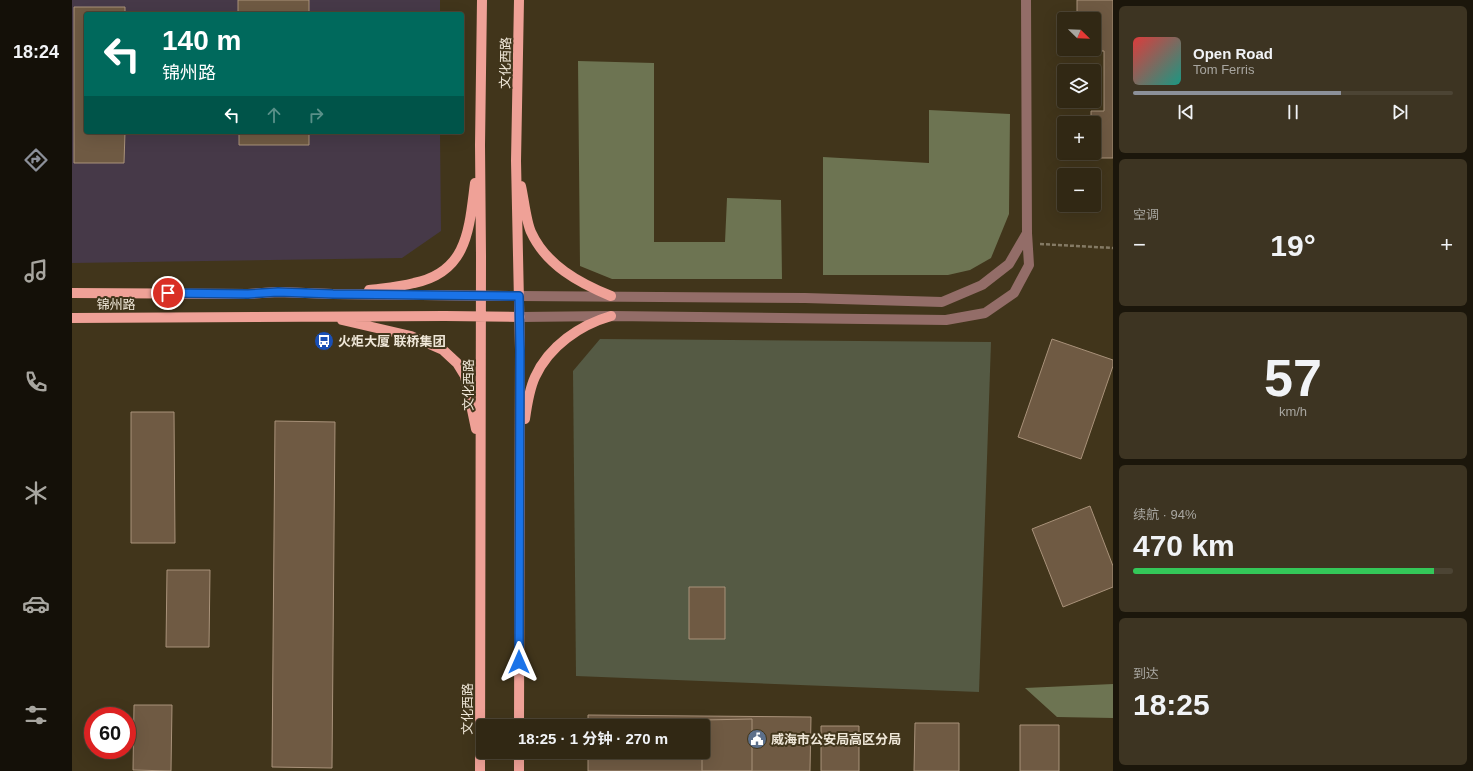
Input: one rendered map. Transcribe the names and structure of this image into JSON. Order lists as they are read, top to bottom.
{
  "streets": {
    "main road": ["文化西路", "锦州路"]
  },
  "crossings": [
    ["文化西路", "锦州路"]
  ],
  "places": {
    "bus stop": ["火炬大厦 联桥集团"],
    "public building": ["威海市公安局高区分局"]
  },
  "north": "bottom right",
  "page": {
    "tabs": "18:24",
    "map_buttons": ["+", "−"],
    "turn": ["140 m", "锦州路"],
    "song": ["Open Road", "Tom Ferris"],
    "tile": [
      "空调",
      ["57", "km/h"],
      ["续航 · 94%", "470 km"],
      ["到达", "18:25"]
    ],
    "heat": ["−", "19°", "+"],
    "limit": "60",
    "trip": "18:25 · 1 分钟 · 270 m"
  }
}
